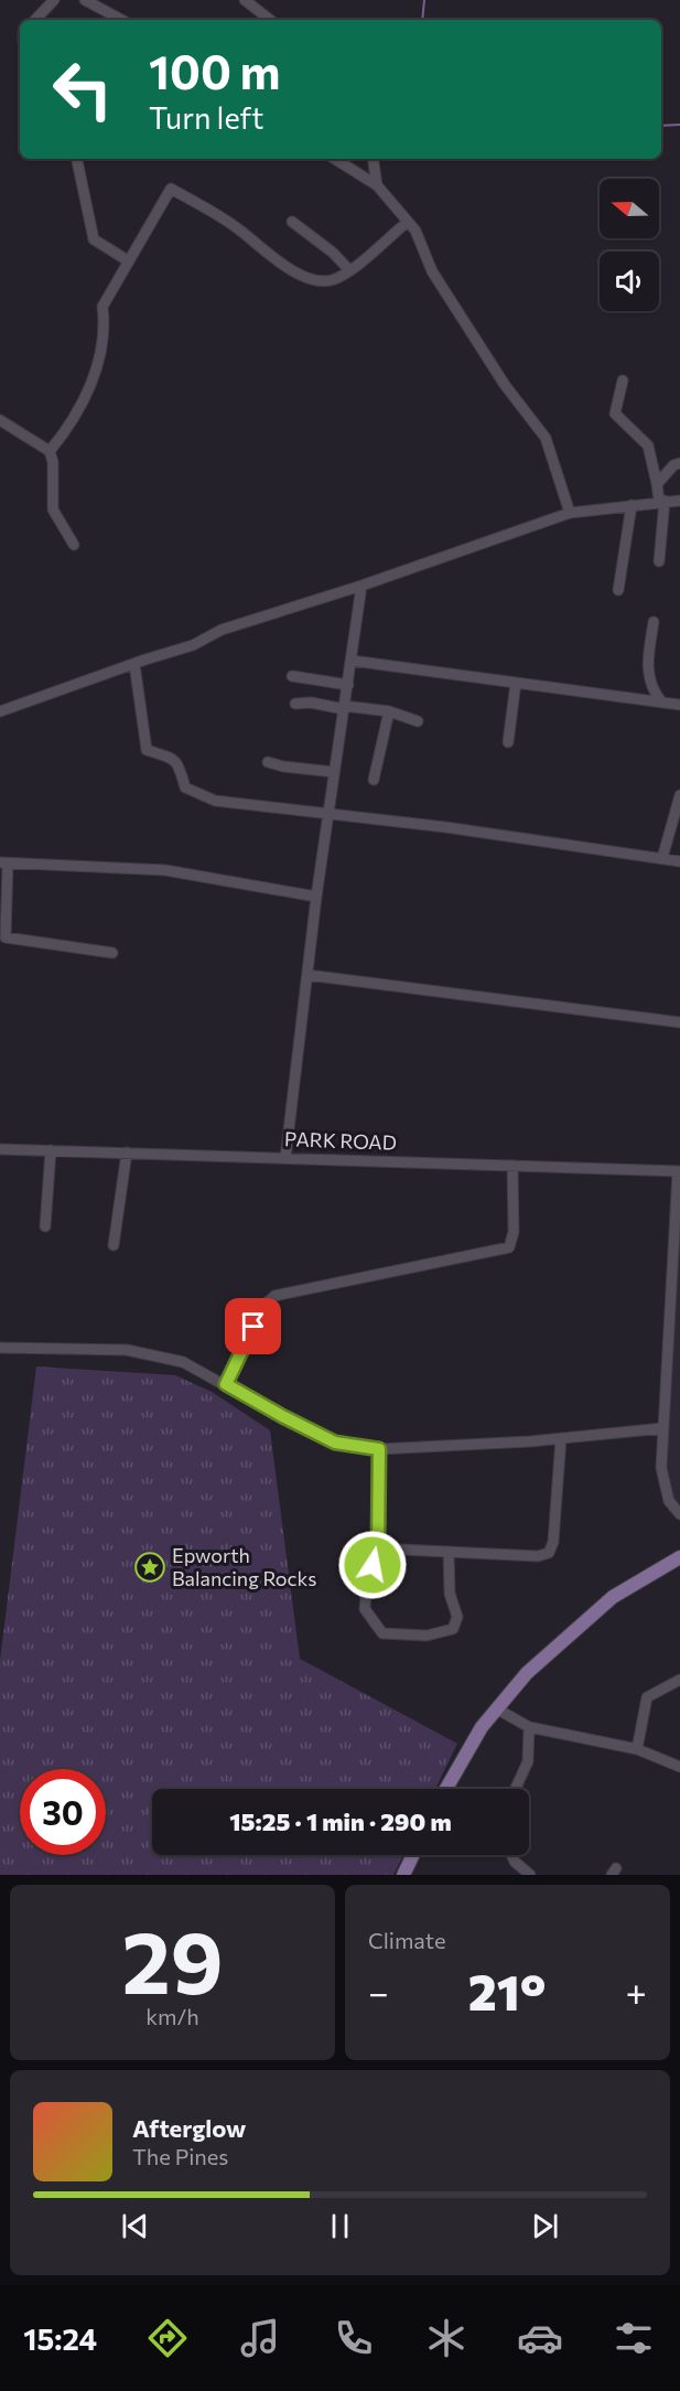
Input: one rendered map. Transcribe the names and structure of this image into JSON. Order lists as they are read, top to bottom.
{
  "streets": {
    "street": ["PARK ROAD"]
  },
  "places": {
    "place": ["Epworth Balancing Rocks"]
  },
  "north": "left",
  "page": {
    "turn": ["100 m", "Turn left"],
    "limit": "30",
    "trip": "15:25 · 1 min · 290 m",
    "tile": [
      ["29", "km/h"],
      "Climate"
    ],
    "heat": ["−", "21°", "+"],
    "song": ["Afterglow", "The Pines"],
    "tabs": "15:24"
  }
}
